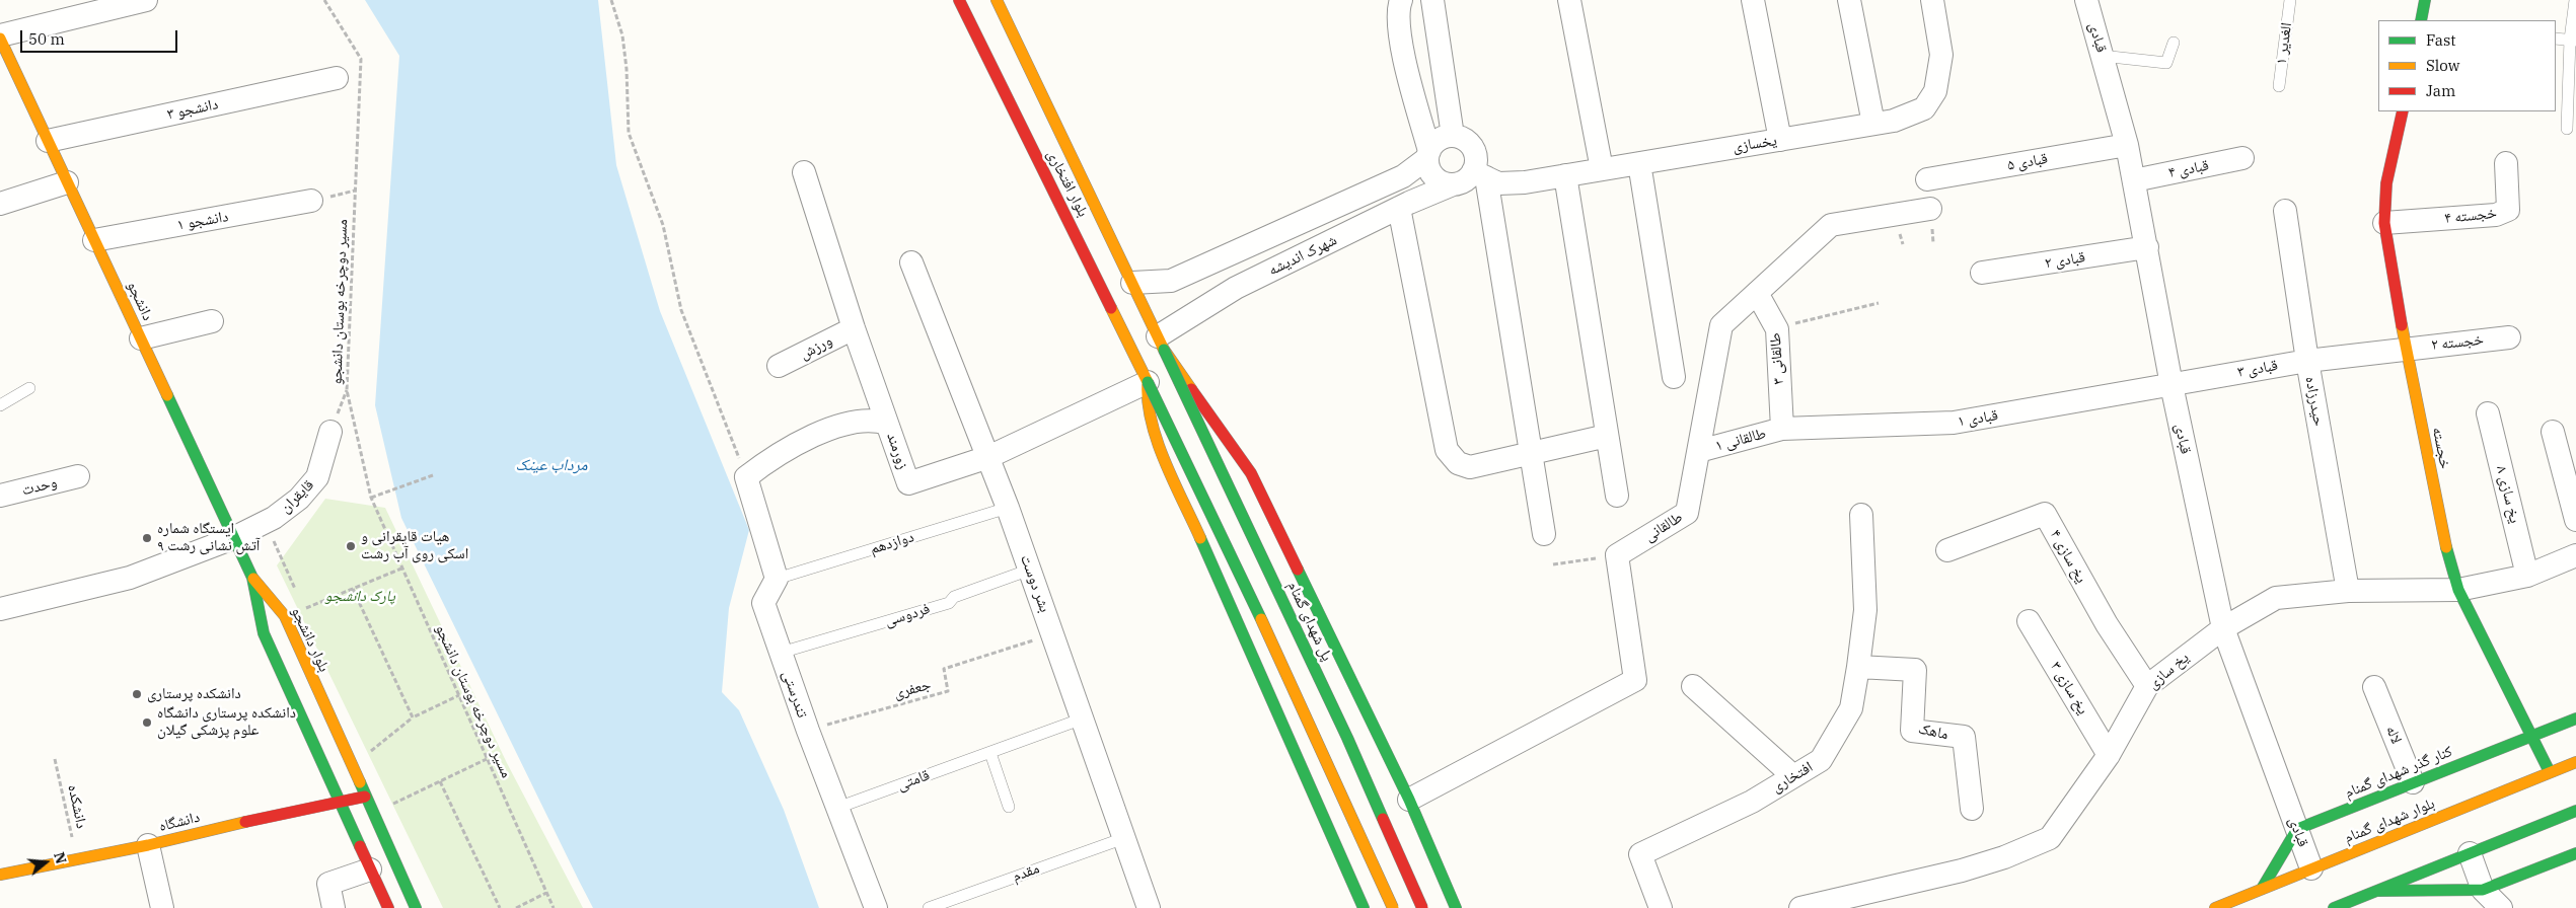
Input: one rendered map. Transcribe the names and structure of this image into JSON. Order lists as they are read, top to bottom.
{
  "streets": {
    "main road": [
      "بلوار افتخاری",
      "دانشجو",
      "خجسته",
      "پل شهدای گمنام",
      "بلوار دانشجو",
      "کنار گذر شهدای گمنام",
      "بلوار شهدای گمنام",
      "دانشگاه"
    ],
    "street": [
      "قبادی",
      "دانشجو ۳",
      "یخسازی",
      "قبادی ۵",
      "قبادی ۴",
      "خجسته ۴",
      "دانشجو ۱",
      "شهرک اندیشه",
      "قبادی ۲",
      "خجسته ۲",
      "ورزش",
      "طالقانی ۳",
      "قبادی ۳",
      "حیدرزاده",
      "قبادی ۱",
      "طالقانی ۱",
      "زورمند",
      "وحدت",
      "یخ سازی ۸",
      "قایقران",
      "طالقانی",
      "یخ سازی ۴",
      "بشر دوست",
      "یخ سازی",
      "یخ سازی ۳",
      "تندرستی",
      "ماهک",
      "لاله",
      "افتخاری"
    ],
    "lane": [
      "الغدیر ۱",
      "دوازدهم",
      "فردوسی",
      "قامتی",
      "مقدم"
    ],
    "path": ["مسیر دوچرخه بوستان دانشجو", "جعفری", "دانشکده"]
  },
  "crossings": [
    ["قبادی", "قبادی ۵"],
    ["قبادی", "قبادی ۴"],
    ["قبادی", "قبادی ۲"],
    ["قبادی", "قبادی ۳"],
    ["قبادی", "قبادی ۱"],
    ["قبادی", "یخ سازی"],
    ["قبادی", "کنار گذر شهدای گمنام"],
    ["قبادی", "بلوار شهدای گمنام"],
    ["دانشجو ۳", "دانشجو"],
    ["یخسازی", "شهرک اندیشه"],
    ["بلوار افتخاری", "شهرک اندیشه"],
    ["بلوار افتخاری", "زورمند"],
    ["بلوار افتخاری", "پل شهدای گمنام"],
    ["خجسته ۴", "خجسته"],
    ["دانشجو ۱", "دانشجو"],
    ["شهرک اندیشه", "پل شهدای گمنام"],
    ["دانشجو", "قایقران"],
    ["دانشجو", "بلوار دانشجو"],
    ["خجسته ۲", "قبادی ۳"],
    ["خجسته ۲", "خجسته"],
    ["ورزش", "زورمند"],
    ["طالقانی ۳", "قبادی ۱"],
    ["طالقانی ۳", "طالقانی ۱"],
    ["طالقانی ۳", "طالقانی"],
    ["قبادی ۳", "حیدرزاده"],
    ["قبادی ۳", "قبادی ۱"],
    ["قبادی ۳", "خجسته"],
    ["حیدرزاده", "یخ سازی"],
    ["قبادی ۱", "طالقانی ۱"],
    ["طالقانی ۱", "طالقانی"],
    ["خجسته", "یخ سازی"],
    ["خجسته", "کنار گذر شهدای گمنام"],
    ["خجسته", "بلوار شهدای گمنام"],
    ["زورمند", "بشر دوست"],
    ["یخ سازی ۸", "یخ سازی"],
    ["دوازدهم", "بشر دوست"],
    ["دوازدهم", "تندرستی"],
    ["یخ سازی ۴", "یخ سازی"],
    ["بشر دوست", "فردوسی"],
    ["بشر دوست", "جعفری"],
    ["بشر دوست", "قامتی"],
    ["بشر دوست", "مقدم"],
    ["فردوسی", "تندرستی"],
    ["بلوار دانشجو", "دانشگاه"],
    ["یخ سازی", "یخ سازی ۳"],
    ["جعفری", "تندرستی"],
    ["تندرستی", "قامتی"],
    ["ماهک", "افتخاری"],
    ["لاله", "کنار گذر شهدای گمنام"],
    ["دانشکده", "دانشگاه"]
  ],
  "water": ["مرداب عینک"],
  "parks": ["پارک دانشجو"],
  "places": [
    "ایستگاه شماره ۹ آتش نشانی رشت",
    "هیات قایقرانی و اسکی روی آب رشت",
    "دانشکده پرستاری",
    "دانشکده پرستاری دانشگاه علوم پزشکی گیلان"
  ],
  "legend": ["Fast", "Slow", "Jam"],
  "scale_bar": "50 m",
  "north": "right"
}
